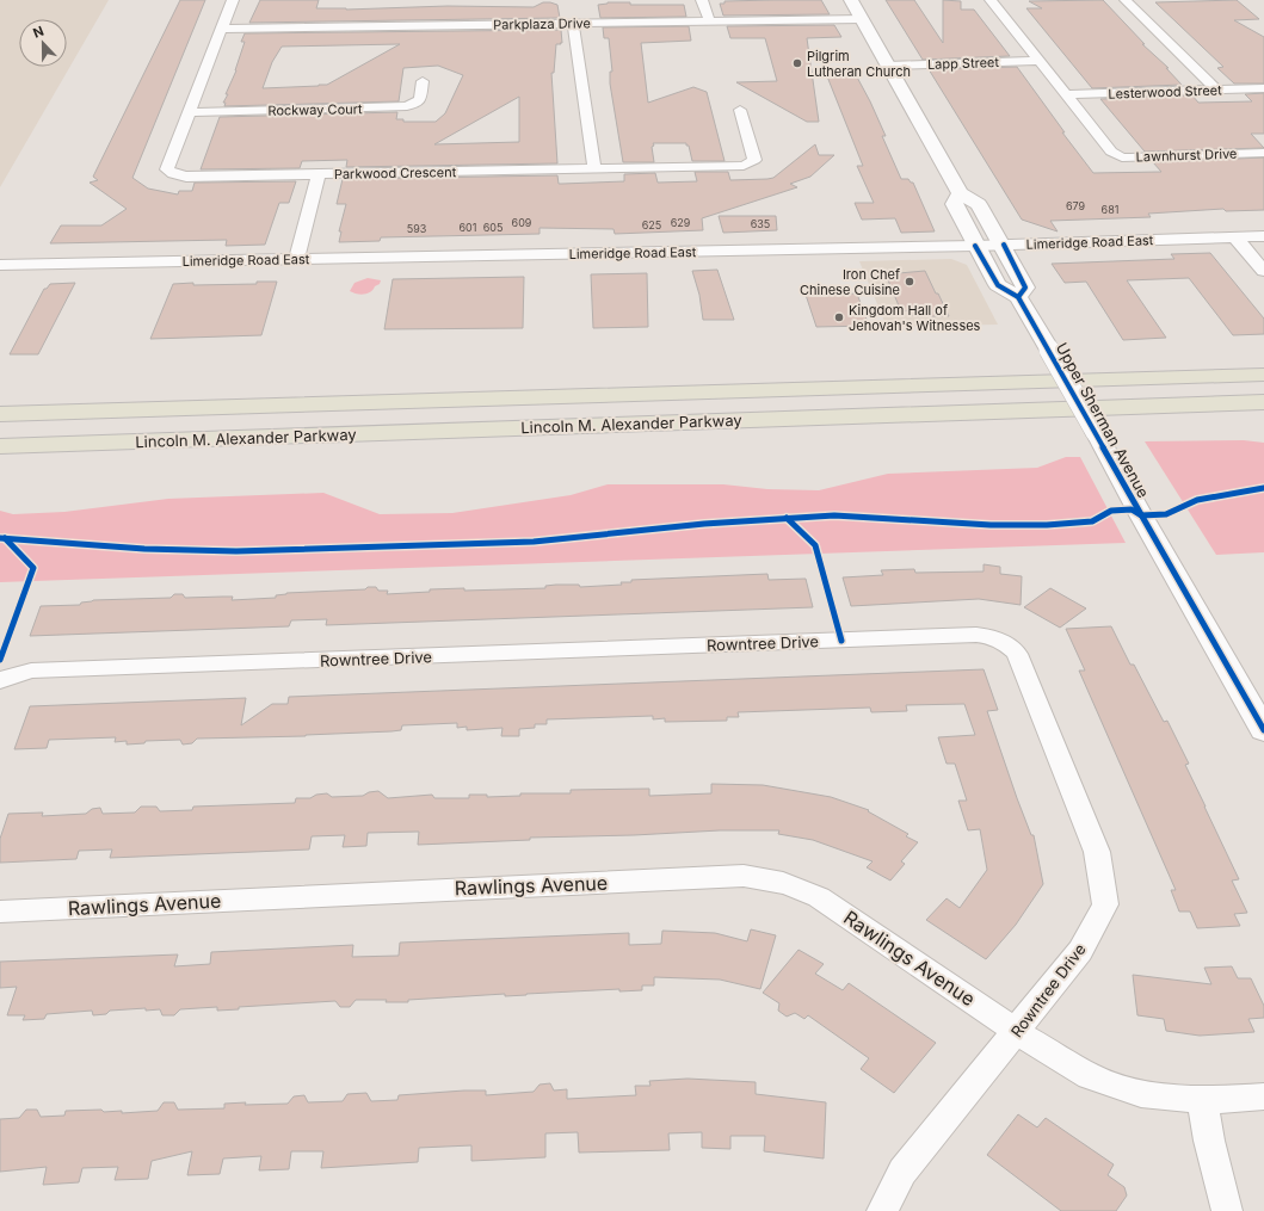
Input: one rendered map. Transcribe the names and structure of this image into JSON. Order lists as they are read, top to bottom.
{
  "streets": {
    "highway": ["Lincoln M. Alexander Parkway"],
    "main road": ["Upper Sherman Avenue"],
    "street": [
      "Parkplaza Drive",
      "Lapp Street",
      "Lesterwood Street",
      "Rockway Court",
      "Lawnhurst Drive",
      "Parkwood Crescent",
      "Limeridge Road East",
      "Rowntree Drive",
      "Rawlings Avenue"
    ]
  },
  "crossings": [
    ["Parkplaza Drive", "Parkwood Crescent"],
    ["Lapp Street", "Lawnhurst Drive"],
    ["Lesterwood Street", "Lawnhurst Drive"],
    ["Rockway Court", "Parkwood Crescent"],
    ["Limeridge Road East", "Upper Sherman Avenue"],
    ["Rowntree Drive", "Rawlings Avenue"]
  ],
  "places": ["Pilgrim Lutheran Church", "Iron Chef Chinese Cuisine", "Kingdom Hall of Jehovah's Witnesses"],
  "house_numbers": [
    "679",
    "681",
    "609",
    "629",
    "635",
    "625",
    "601",
    "605",
    "593"
  ],
  "north": "top"
}
